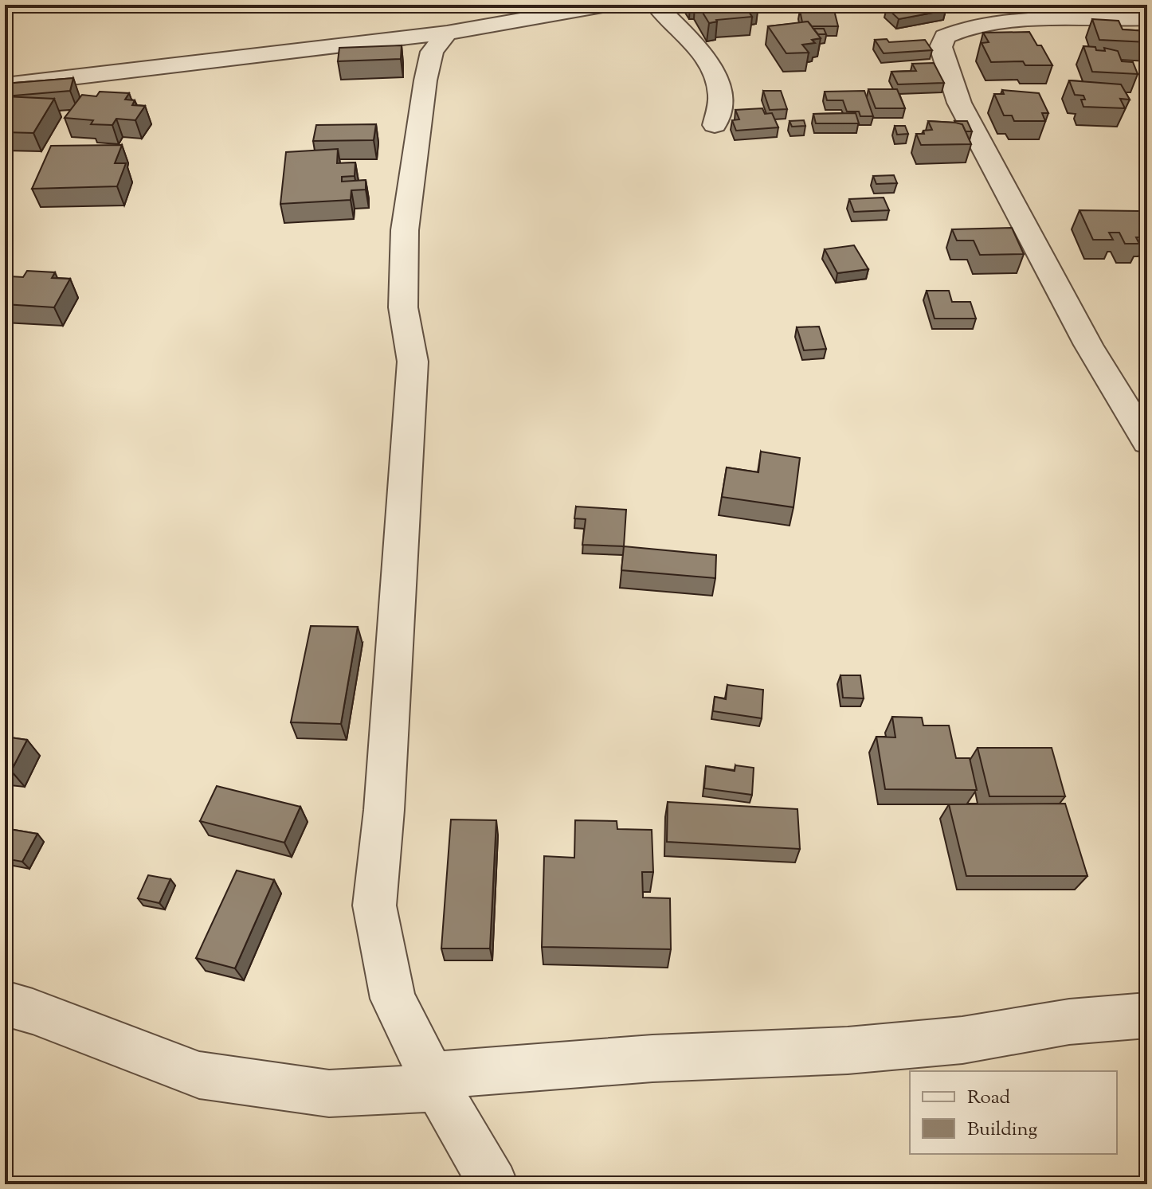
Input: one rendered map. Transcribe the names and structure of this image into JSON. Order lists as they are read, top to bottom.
{
  "legend": ["Road", "Building"]
}
